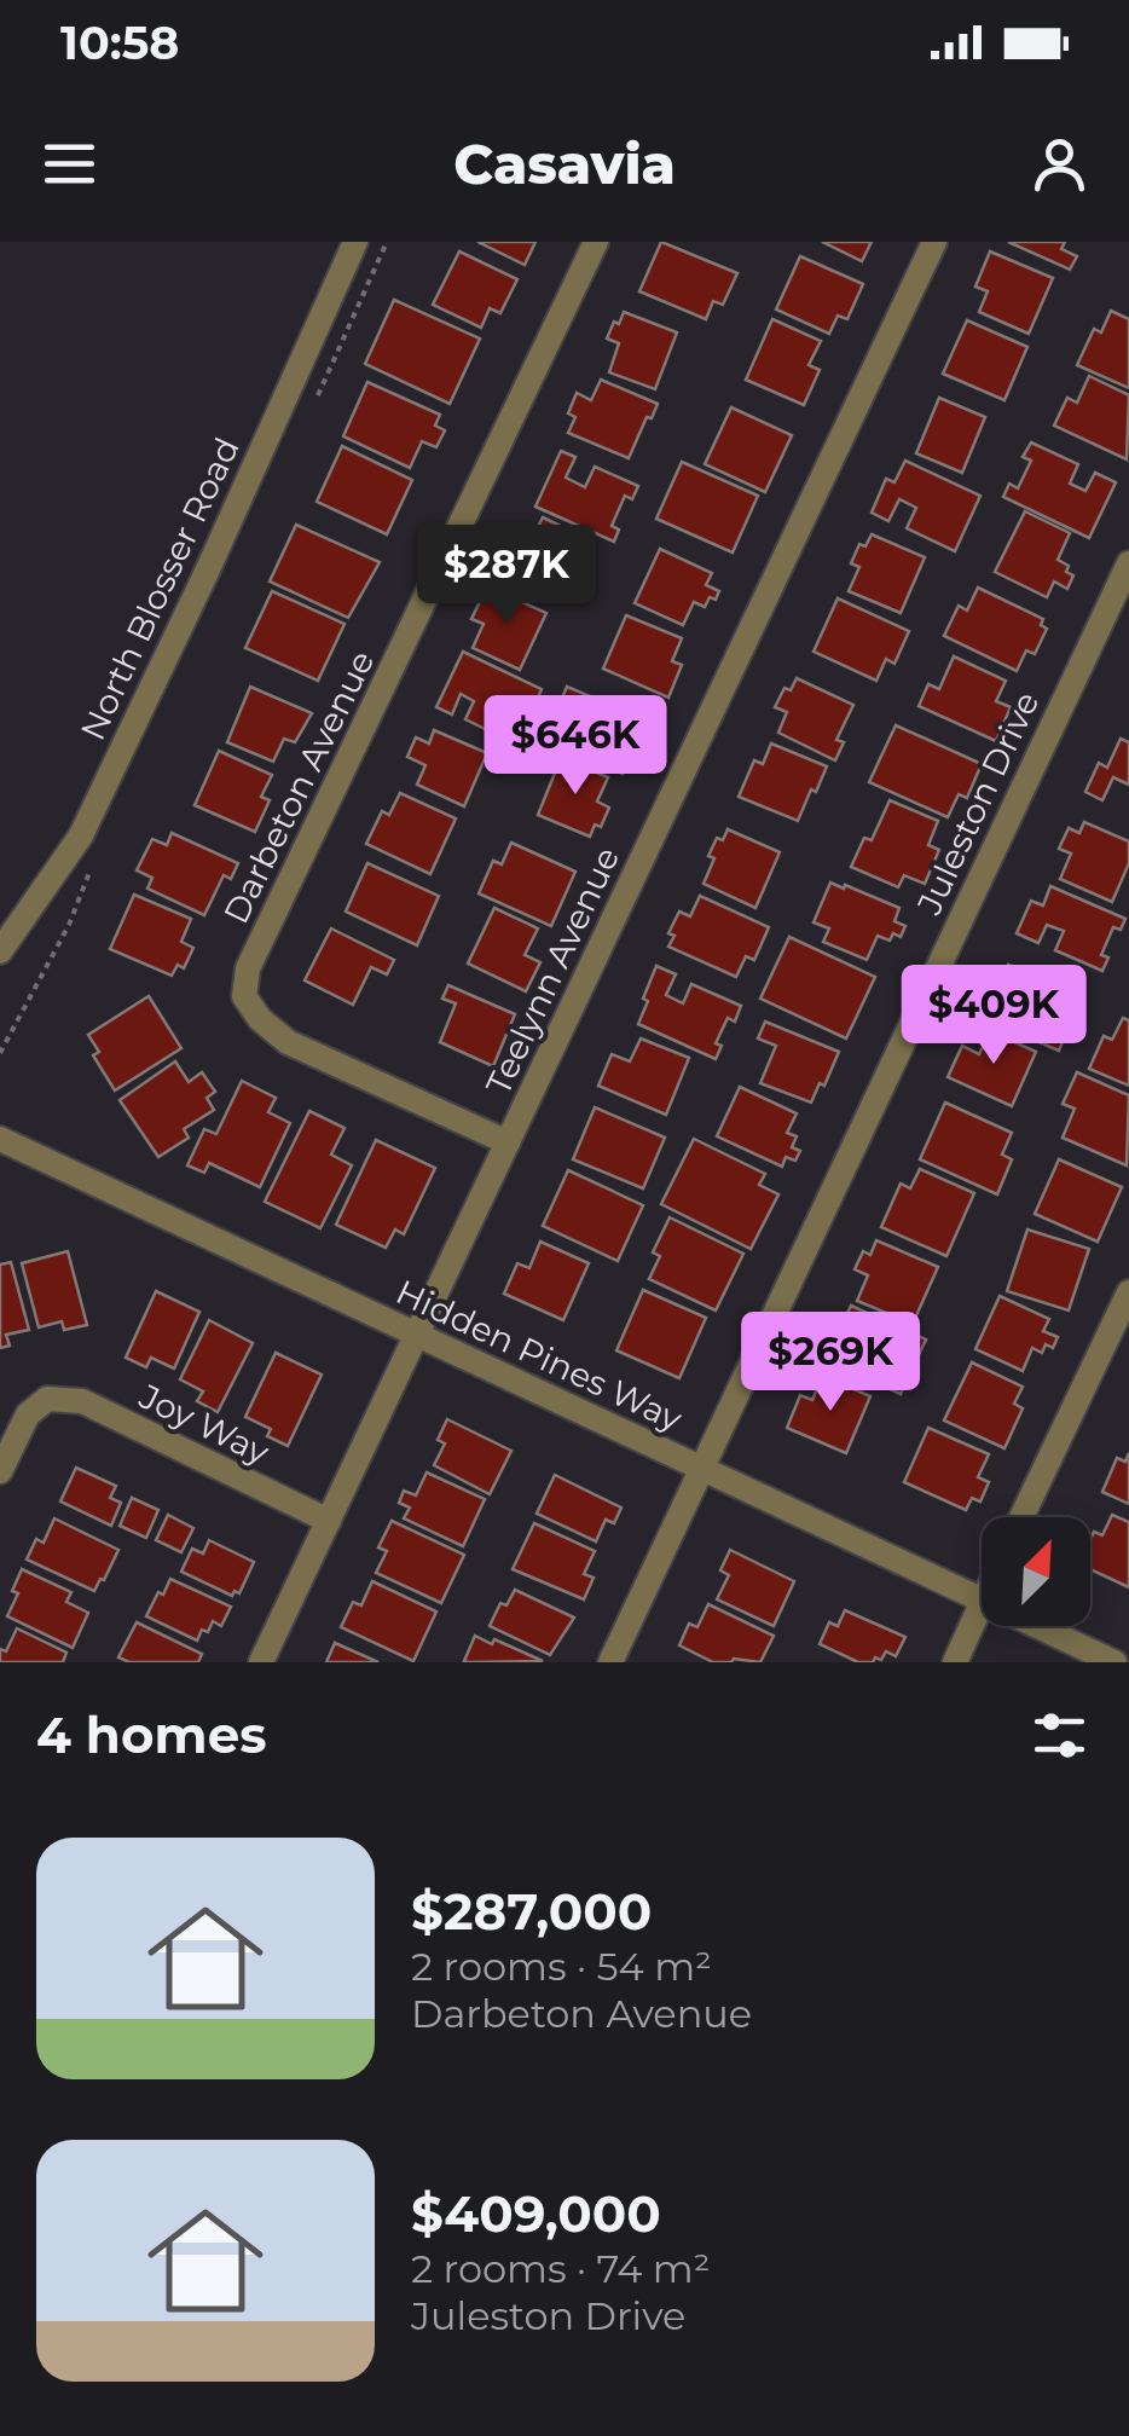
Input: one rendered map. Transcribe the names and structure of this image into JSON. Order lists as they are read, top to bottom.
{
  "streets": {
    "street": [
      "North Blosser Road",
      "Darbeton Avenue",
      "Juleston Drive",
      "Teelynn Avenue",
      "Hidden Pines Way",
      "Joy Way"
    ]
  },
  "crossings": [
    ["Darbeton Avenue", "Teelynn Avenue"],
    ["Juleston Drive", "Hidden Pines Way"],
    ["Teelynn Avenue", "Hidden Pines Way"],
    ["Teelynn Avenue", "Joy Way"]
  ],
  "north": "top right",
  "page": {
    "status": "10:58",
    "header": "Casavia",
    "price": [
      "$287K",
      "$646K",
      "$409K",
      "$269K"
    ],
    "heading": "4 homes",
    "list": [
      {
        "name": "$287,000",
        "note": "2 rooms · 54 m² · Darbeton Avenue"
      },
      {
        "name": "$409,000",
        "note": "2 rooms · 74 m² · Juleston Drive"
      }
    ]
  }
}
